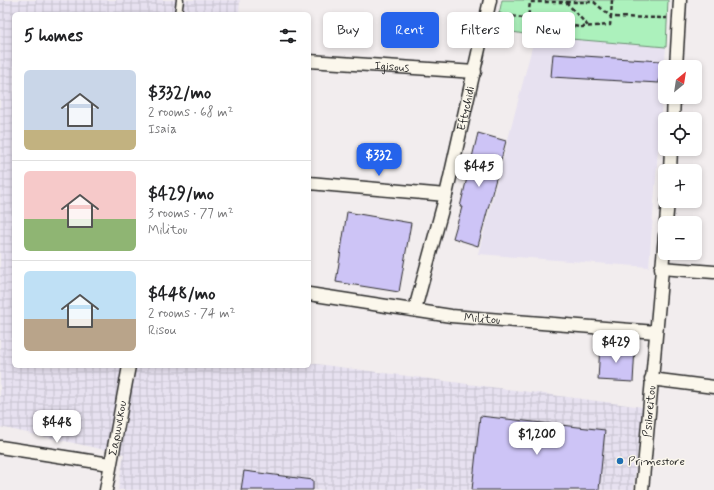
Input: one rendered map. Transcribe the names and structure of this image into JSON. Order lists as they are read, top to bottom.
{
  "streets": {
    "street": [
      "Igisous",
      "Eftychidi",
      "Militou",
      "Psiloreitou",
      "Σαρωνικου"
    ]
  },
  "crossings": [
    ["Igisous", "Eftychidi"],
    ["Eftychidi", "Militou"],
    ["Militou", "Psiloreitou"]
  ],
  "places": ["Primestore"],
  "north": "top right",
  "page": {
    "chip": [
      "Buy",
      "Rent",
      "Filters",
      "New"
    ],
    "heading": "5 homes",
    "map_buttons": ["+", "−"],
    "list": [
      {
        "name": "$332/mo",
        "note": "2 rooms · 68 m² · Isaia"
      },
      {
        "name": "$429/mo",
        "note": "3 rooms · 77 m² · Militou"
      },
      {
        "name": "$448/mo",
        "note": "2 rooms · 74 m² · Risou"
      }
    ],
    "price": [
      "$332",
      "$445",
      "$429",
      "$448",
      "$1,200"
    ]
  }
}
